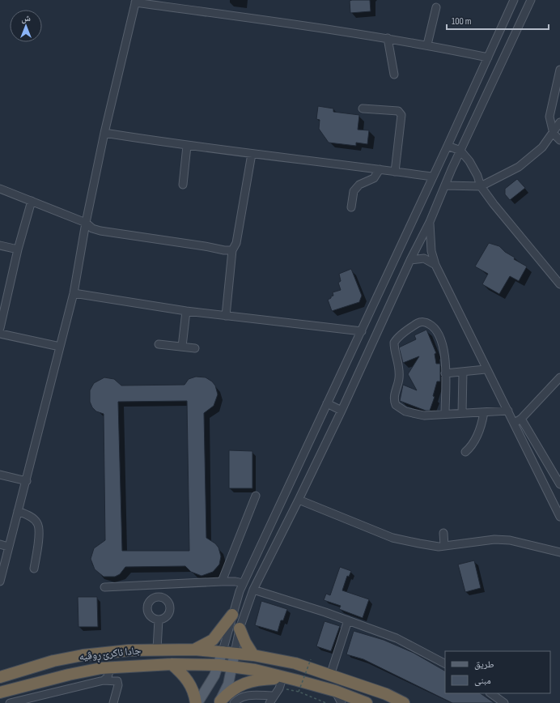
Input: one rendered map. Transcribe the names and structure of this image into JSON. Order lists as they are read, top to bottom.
{
  "streets": {
    "highway": ["جادا ئاکرێ ڕوڤیە"]
  },
  "legend": ["طريق", "مبنى"],
  "scale_bar": "100 m",
  "north": "top"
}
